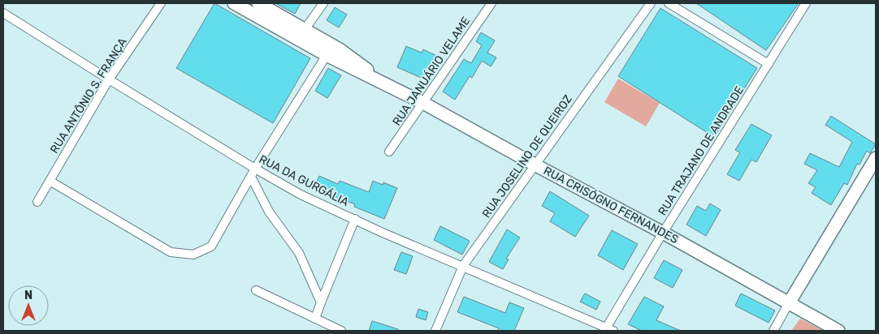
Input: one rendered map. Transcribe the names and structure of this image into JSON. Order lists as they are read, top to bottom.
{
  "streets": {
    "street": [
      "RUA JANUÁRIO VELAME",
      "RUA ANTÔNIO S. FRANÇA",
      "RUA TRAJANO DE ANDRADE",
      "RUA JOSELINO DE QUEIROZ",
      "RUA DA GURGÁLIA",
      "RUA CRISÓGNO FERNANDES"
    ]
  },
  "crossings": [
    ["RUA JANUÁRIO VELAME", "RUA CRISÓGNO FERNANDES"],
    ["RUA ANTÔNIO S. FRANÇA", "RUA DA GURGÁLIA"],
    ["RUA TRAJANO DE ANDRADE", "RUA DA GURGÁLIA"],
    ["RUA TRAJANO DE ANDRADE", "RUA CRISÓGNO FERNANDES"],
    ["RUA JOSELINO DE QUEIROZ", "RUA DA GURGÁLIA"],
    ["RUA JOSELINO DE QUEIROZ", "RUA CRISÓGNO FERNANDES"]
  ],
  "north": "top"
}
